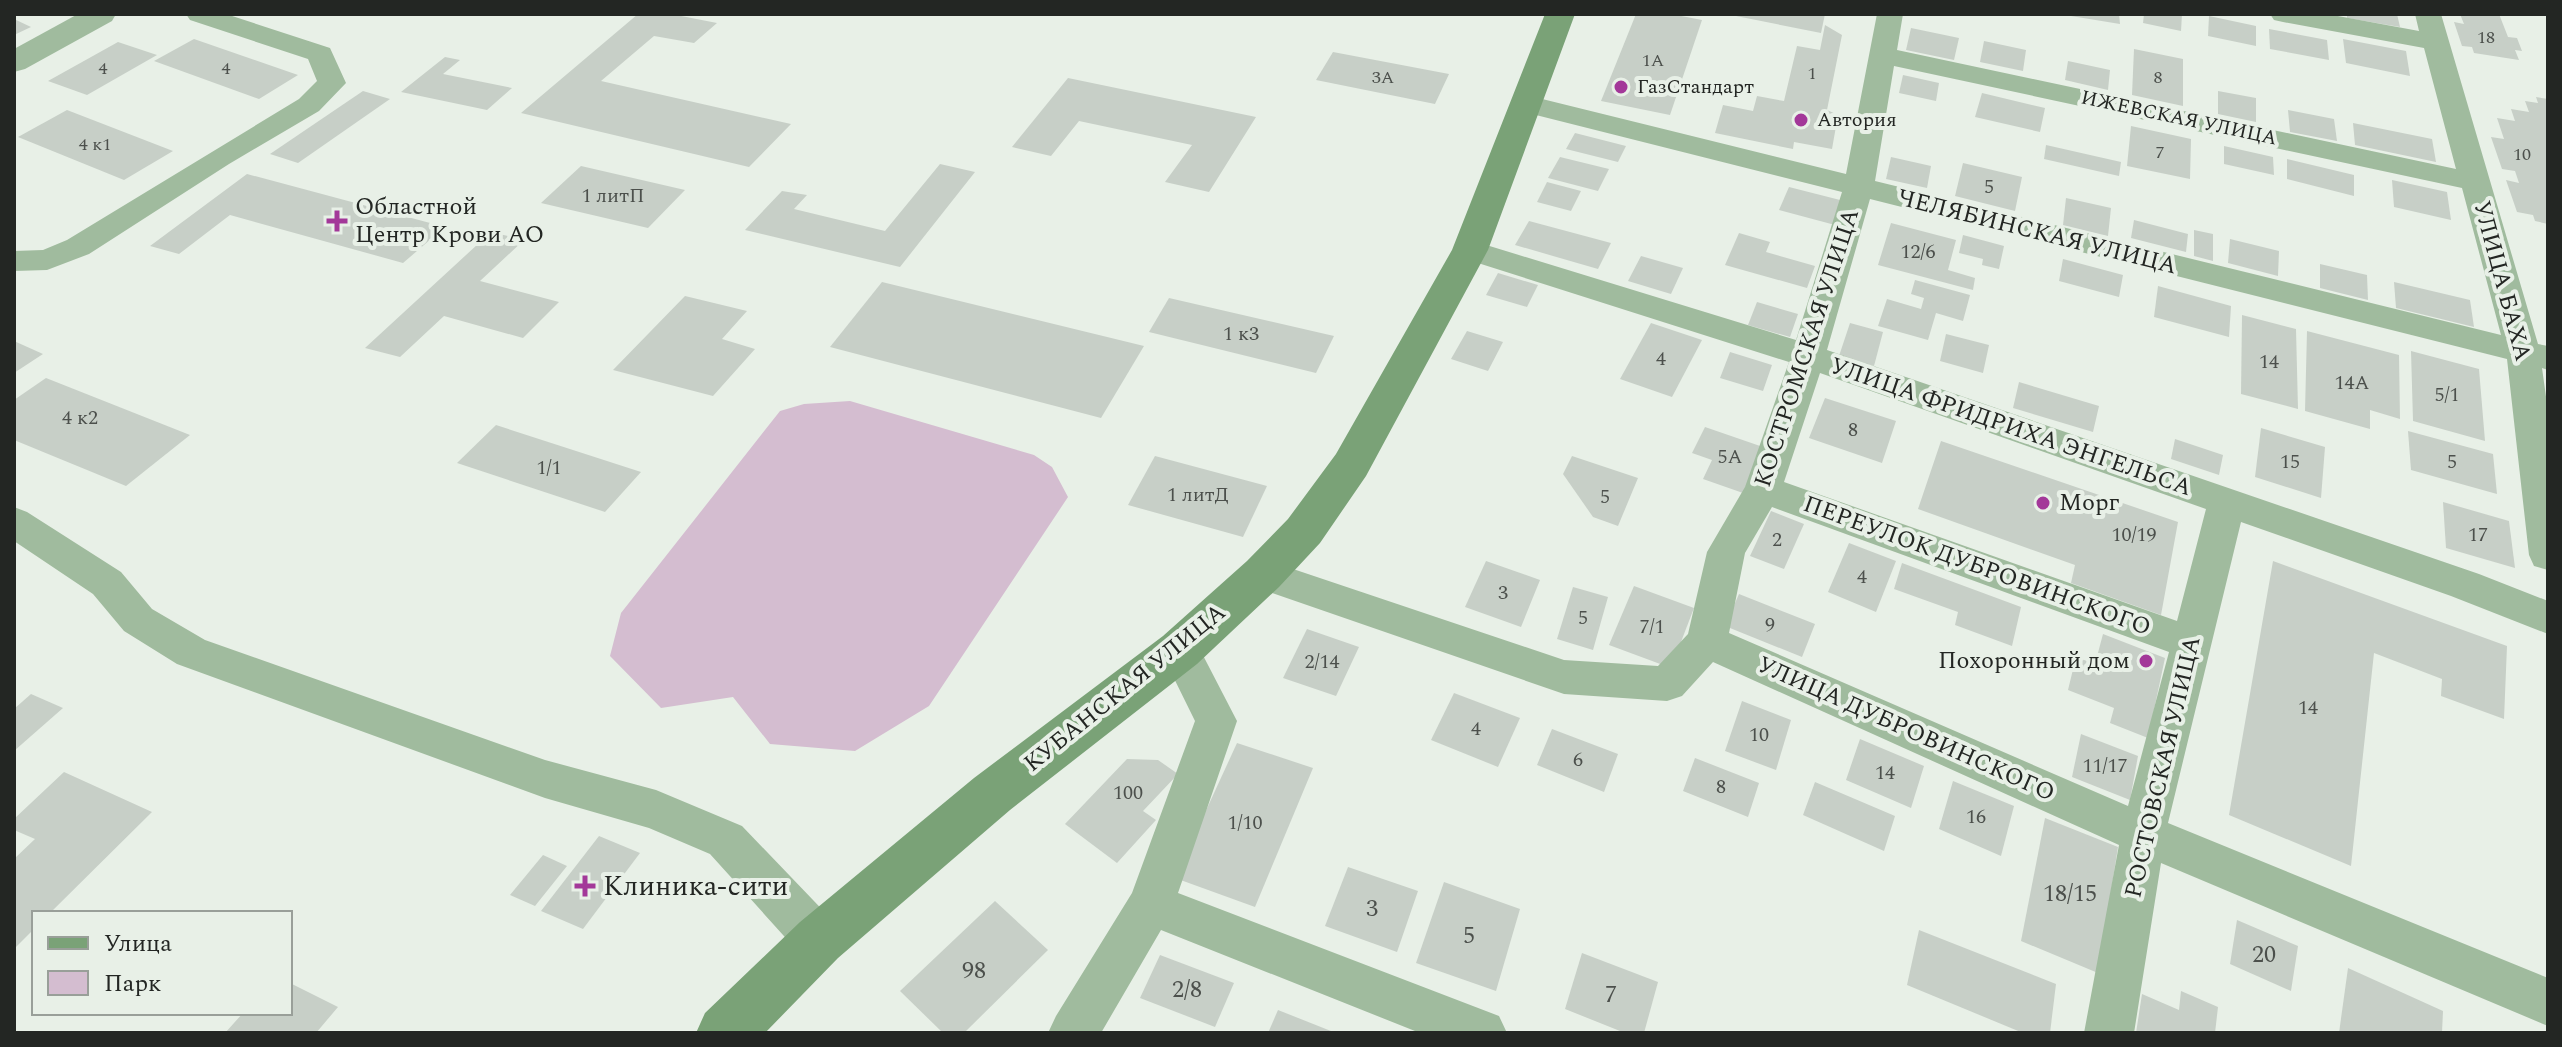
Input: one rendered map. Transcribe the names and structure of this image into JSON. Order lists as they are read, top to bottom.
{
  "streets": {
    "main road": ["КУБАНСКАЯ УЛИЦА"],
    "street": [
      "ИЖЕВСКАЯ УЛИЦА",
      "ЧЕЛЯБИНСКАЯ УЛИЦА",
      "УЛИЦА БАХА",
      "КОСТРОМСКАЯ УЛИЦА",
      "УЛИЦА ФРИДРИХА ЭНГЕЛЬСА",
      "ПЕРЕУЛОК ДУБРОВИНСКОГО",
      "УЛИЦА ДУБРОВИНСКОГО",
      "РОСТОВСКАЯ УЛИЦА"
    ]
  },
  "crossings": [
    ["ИЖЕВСКАЯ УЛИЦА", "УЛИЦА БАХА"],
    ["ИЖЕВСКАЯ УЛИЦА", "КОСТРОМСКАЯ УЛИЦА"],
    ["ЧЕЛЯБИНСКАЯ УЛИЦА", "УЛИЦА БАХА"],
    ["ЧЕЛЯБИНСКАЯ УЛИЦА", "КОСТРОМСКАЯ УЛИЦА"],
    ["ЧЕЛЯБИНСКАЯ УЛИЦА", "КУБАНСКАЯ УЛИЦА"],
    ["КОСТРОМСКАЯ УЛИЦА", "УЛИЦА ФРИДРИХА ЭНГЕЛЬСА"],
    ["КОСТРОМСКАЯ УЛИЦА", "ПЕРЕУЛОК ДУБРОВИНСКОГО"],
    ["КОСТРОМСКАЯ УЛИЦА", "УЛИЦА ДУБРОВИНСКОГО"],
    ["УЛИЦА ФРИДРИХА ЭНГЕЛЬСА", "КУБАНСКАЯ УЛИЦА"],
    ["УЛИЦА ФРИДРИХА ЭНГЕЛЬСА", "РОСТОВСКАЯ УЛИЦА"],
    ["ПЕРЕУЛОК ДУБРОВИНСКОГО", "РОСТОВСКАЯ УЛИЦА"],
    ["УЛИЦА ДУБРОВИНСКОГО", "РОСТОВСКАЯ УЛИЦА"]
  ],
  "places": {
    "other": [
      "ГазСтандарт",
      "Автория",
      "Морг",
      "Похоронный дом"
    ],
    "health": ["Областной Центр Крови АО", "Клиника-сити"]
  },
  "house_numbers": [
    "18",
    "1А",
    "4",
    "4",
    "1",
    "3А",
    "8",
    "4 к1",
    "7",
    "10",
    "5",
    "1 литП",
    "12/6",
    "1 к3",
    "4",
    "14",
    "14А",
    "5/1",
    "4 к2",
    "8",
    "5А",
    "15",
    "5",
    "1/1",
    "1 литД",
    "5",
    "10/19",
    "17",
    "2",
    "4",
    "3",
    "5",
    "9",
    "7/1",
    "2/14",
    "14",
    "4",
    "10",
    "6",
    "11/17",
    "14",
    "8",
    "100",
    "16",
    "1/10",
    "18/15",
    "3",
    "5",
    "20",
    "98",
    "2/8",
    "7"
  ],
  "legend": ["Улица", "Парк"]
}
